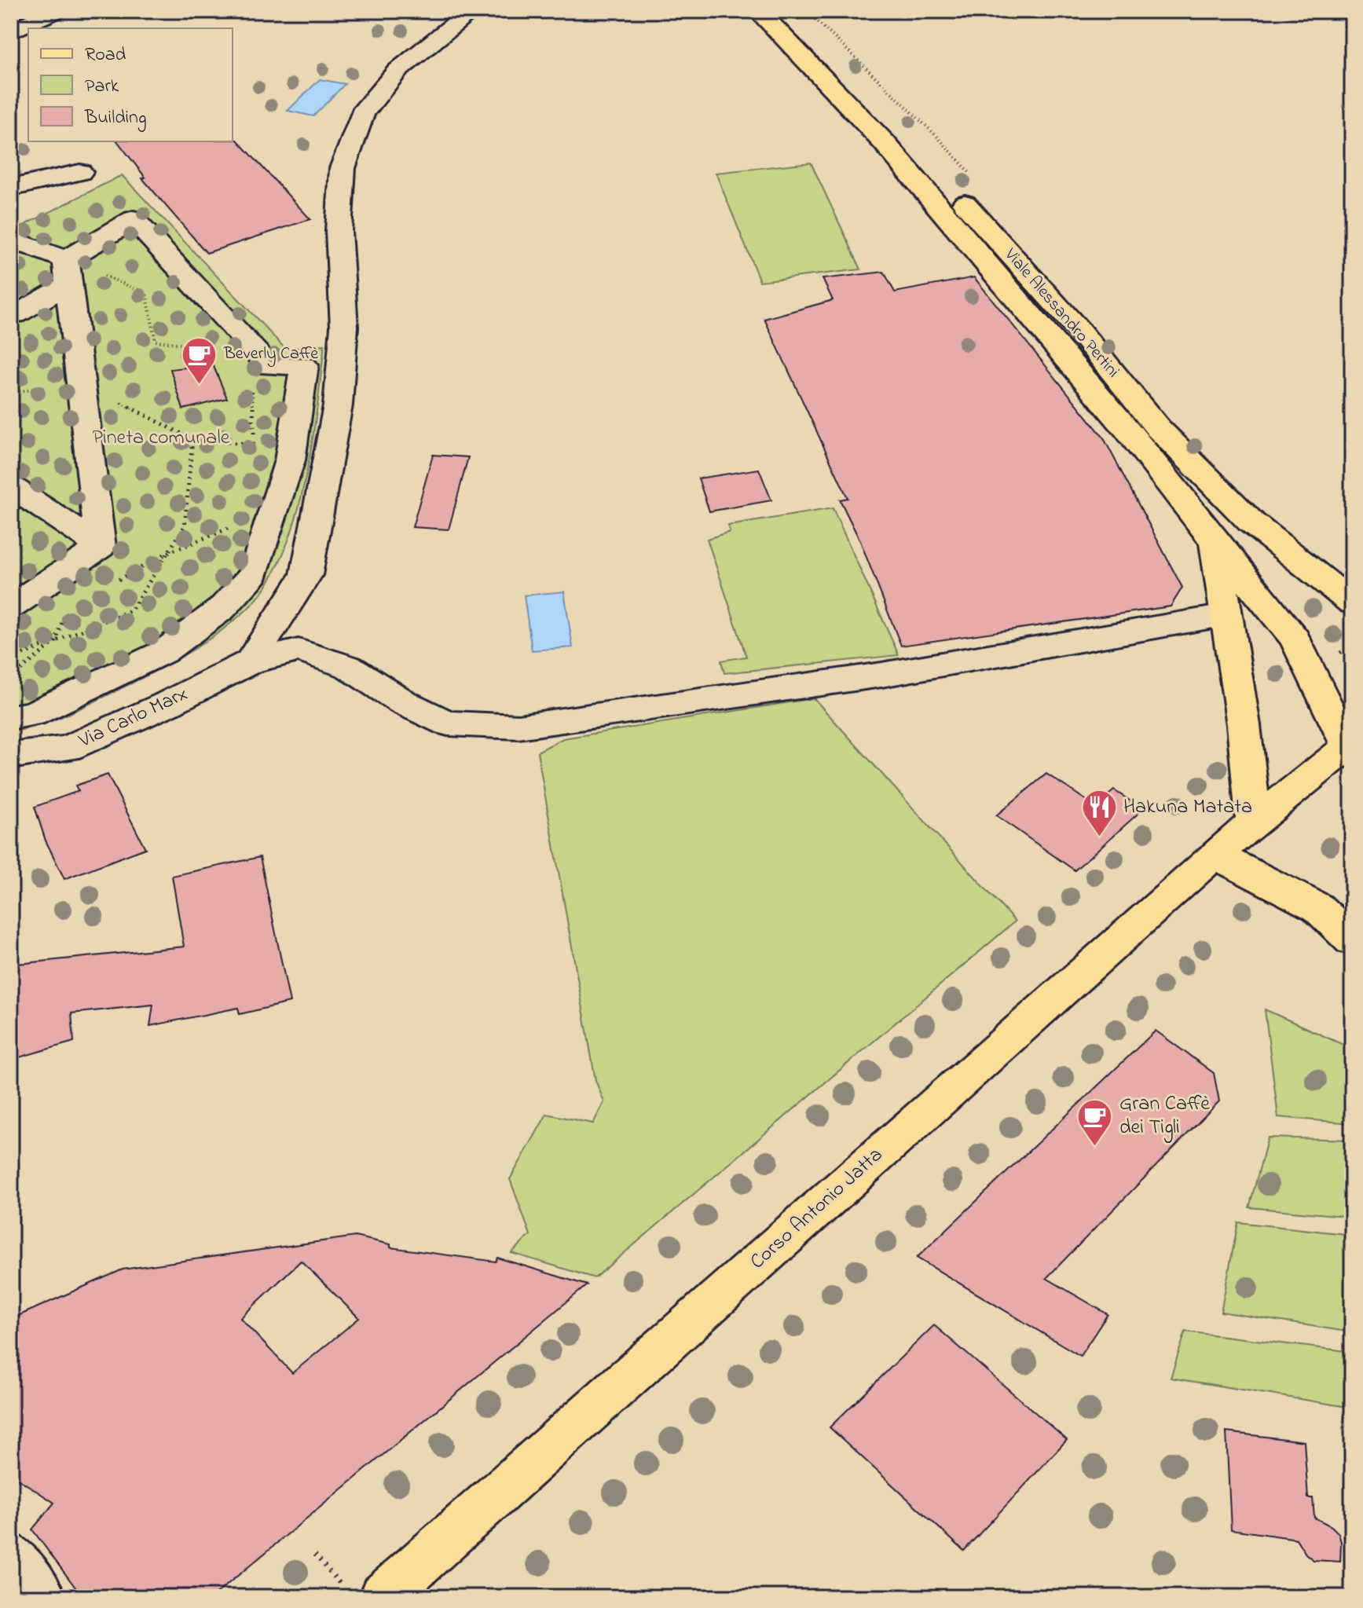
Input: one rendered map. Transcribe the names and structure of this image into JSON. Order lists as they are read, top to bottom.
{
  "streets": {
    "main road": ["Viale Alessandro Pertini", "Corso Antonio Jatta"],
    "street": ["Via Carlo Marx"]
  },
  "crossings": [
    ["Viale Alessandro Pertini", "Corso Antonio Jatta"]
  ],
  "parks": ["Pineta comunale"],
  "places": {
    "cafe": ["Beverly Caffè", "Gran Caffè dei Tigli"],
    "restaurant": ["Hakuna Matata"]
  },
  "legend": ["Road", "Park", "Building"]
}
